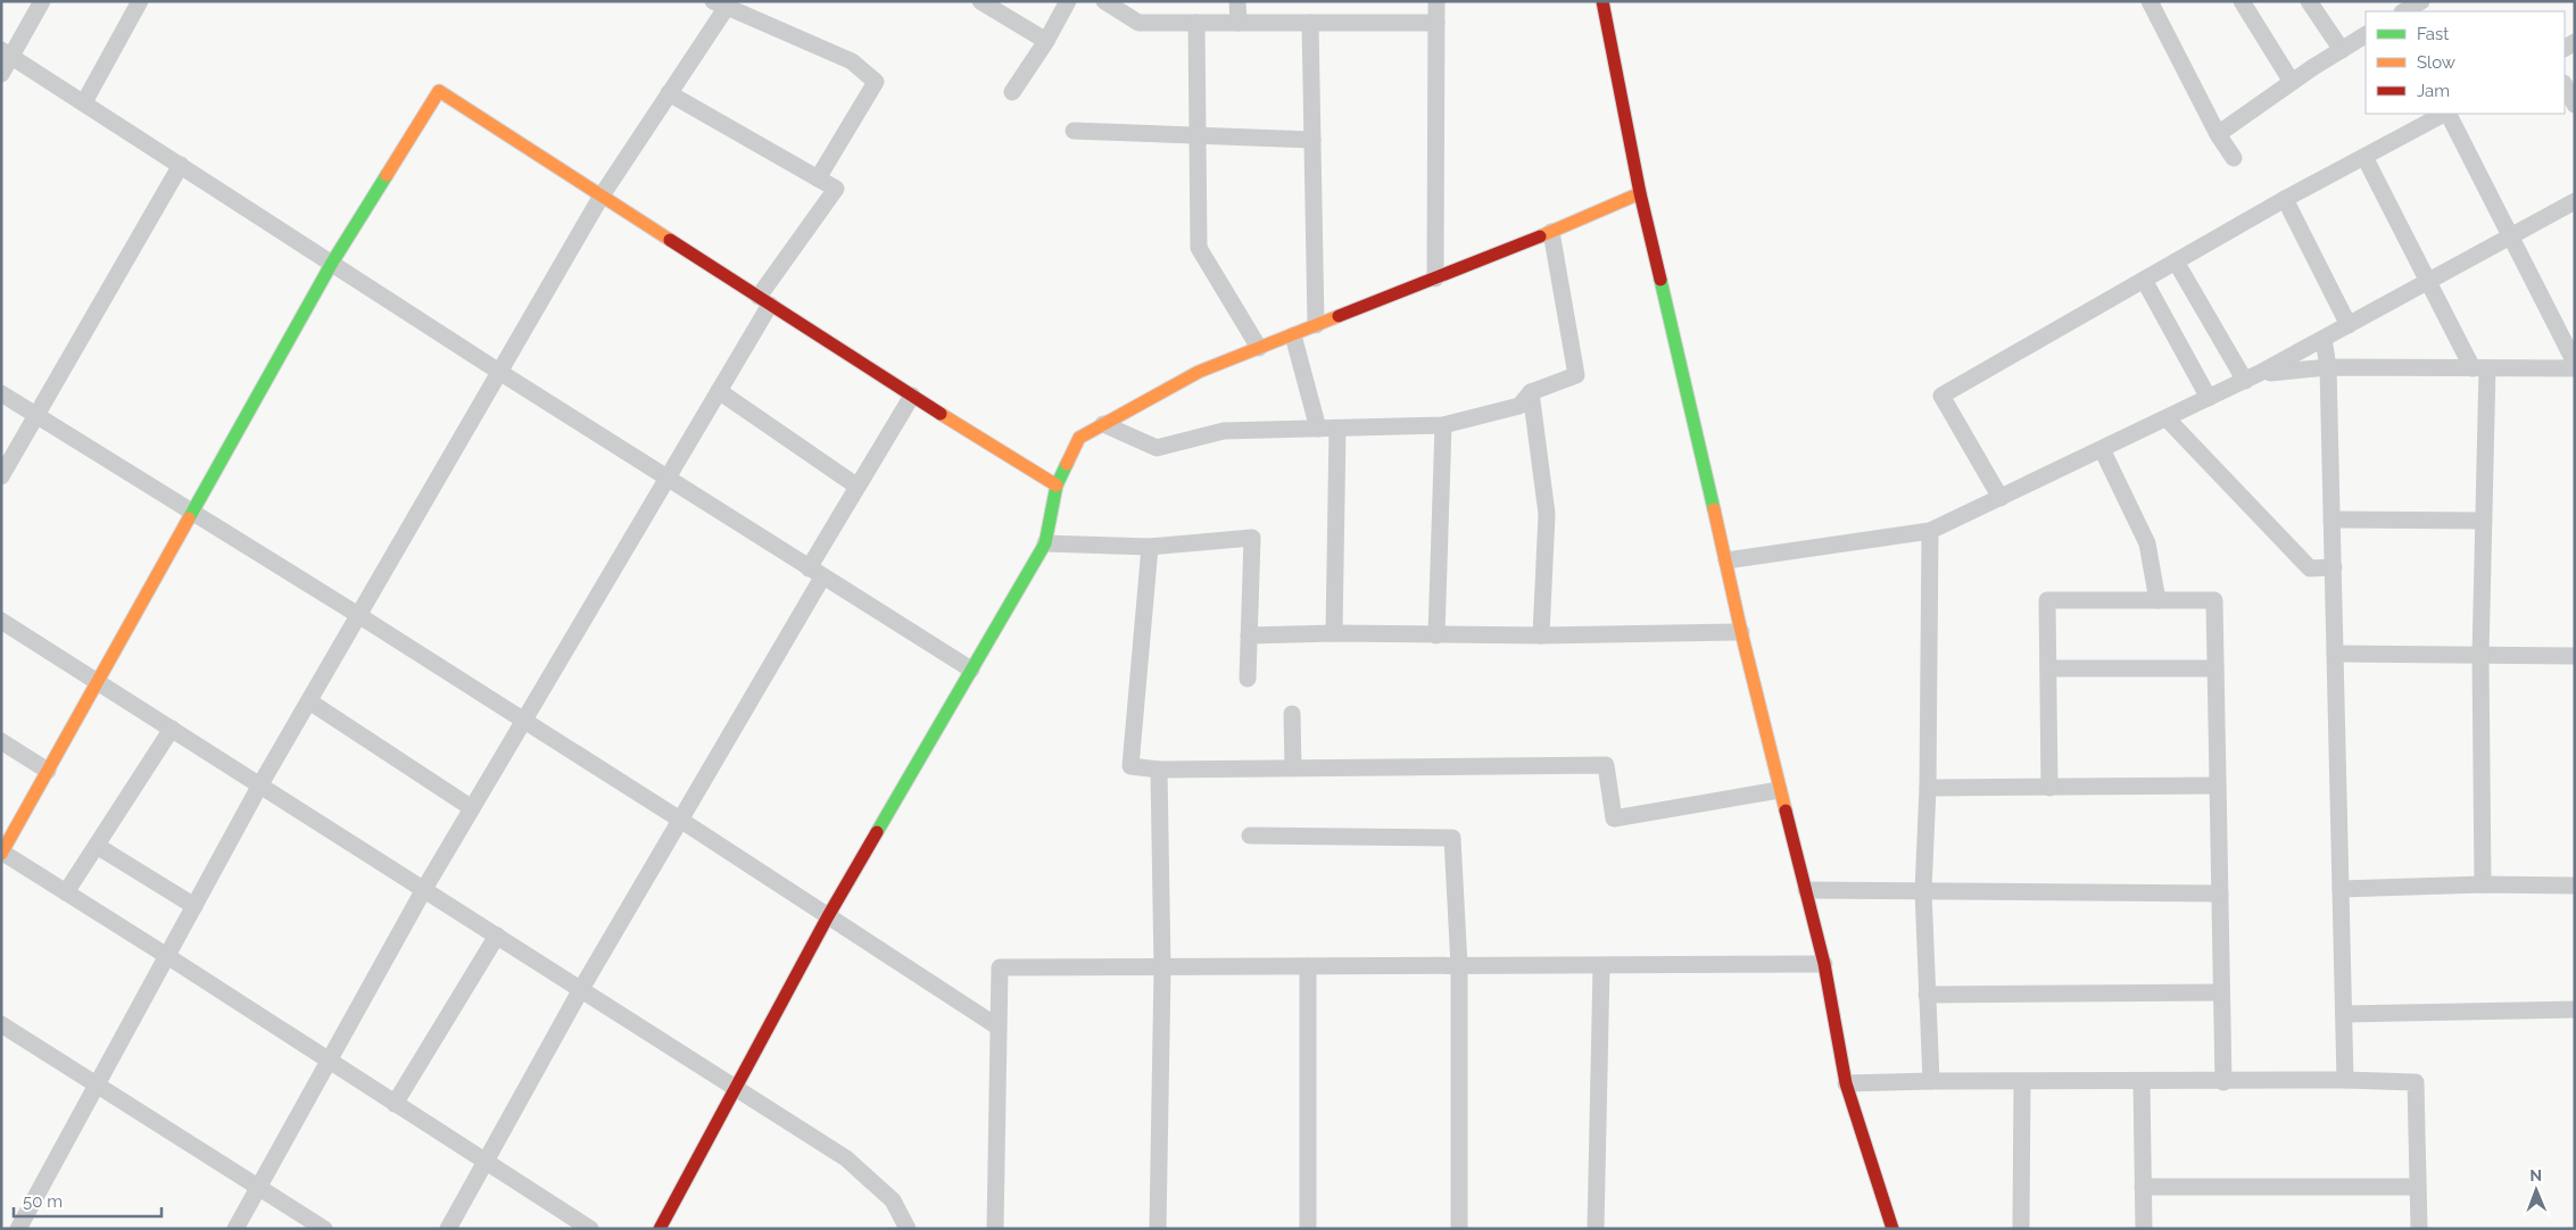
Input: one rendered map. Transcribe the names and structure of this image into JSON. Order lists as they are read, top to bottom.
{
  "legend": ["Fast", "Slow", "Jam"],
  "scale_bar": "50 m",
  "north": "top"
}
